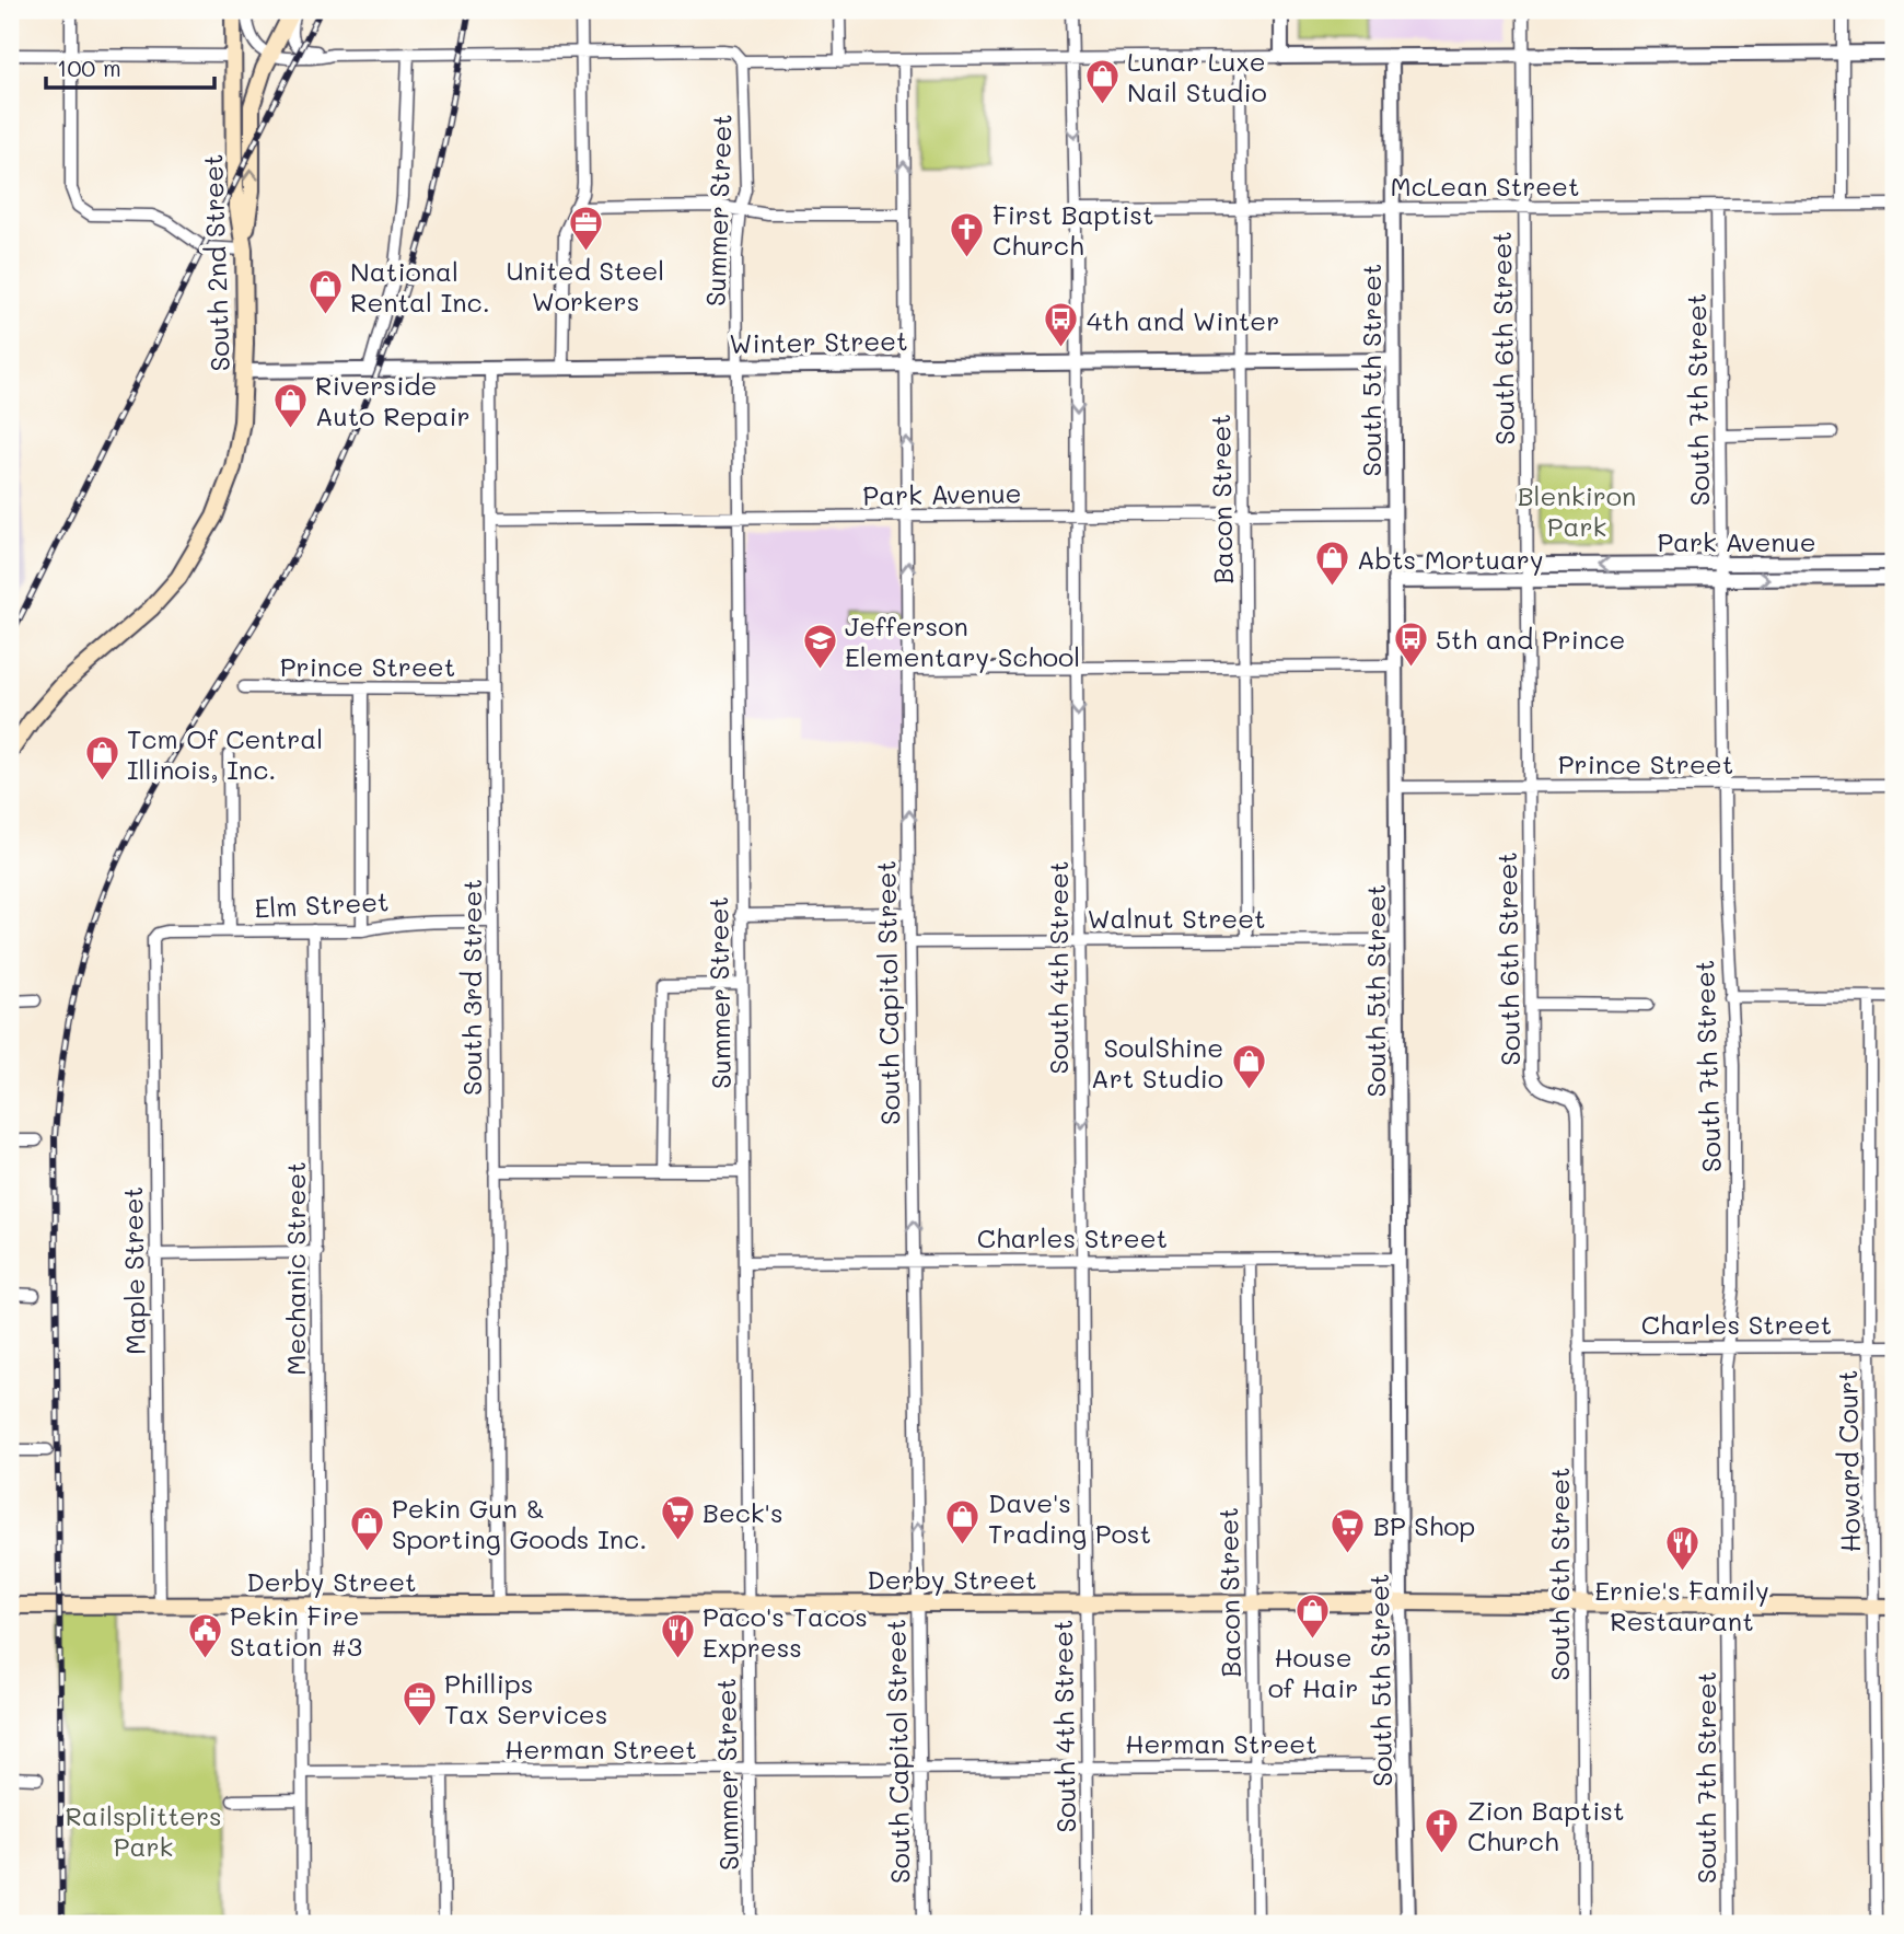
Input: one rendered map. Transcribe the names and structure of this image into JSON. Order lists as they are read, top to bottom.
{
  "streets": {
    "main road": ["South 2nd Street", "Derby Street"],
    "street": [
      "McLean Street",
      "Summer Street",
      "South 6th Street",
      "Winter Street",
      "South 5th Street",
      "South 7th Street",
      "Park Avenue",
      "Bacon Street",
      "Prince Street",
      "Elm Street",
      "Walnut Street",
      "South 4th Street",
      "South 3rd Street",
      "South Capitol Street",
      "Charles Street",
      "Mechanic Street",
      "Maple Street",
      "Howard Court",
      "Herman Street"
    ]
  },
  "crossings": [
    ["McLean Street", "South 6th Street"],
    ["McLean Street", "South 5th Street"],
    ["McLean Street", "South 7th Street"],
    ["McLean Street", "Bacon Street"],
    ["McLean Street", "South 4th Street"],
    ["Summer Street", "Winter Street"],
    ["Summer Street", "Park Avenue"],
    ["Summer Street", "Charles Street"],
    ["Summer Street", "Derby Street"],
    ["Summer Street", "Herman Street"],
    ["South 2nd Street", "Winter Street"],
    ["South 6th Street", "Park Avenue"],
    ["South 6th Street", "Prince Street"],
    ["South 6th Street", "Charles Street"],
    ["South 6th Street", "Derby Street"],
    ["Winter Street", "South 5th Street"],
    ["Winter Street", "Bacon Street"],
    ["Winter Street", "South 4th Street"],
    ["Winter Street", "South 3rd Street"],
    ["Winter Street", "South Capitol Street"],
    ["South 5th Street", "Park Avenue"],
    ["South 5th Street", "Prince Street"],
    ["South 5th Street", "Walnut Street"],
    ["South 5th Street", "Charles Street"],
    ["South 5th Street", "Derby Street"],
    ["South 5th Street", "Herman Street"],
    ["South 7th Street", "Park Avenue"],
    ["South 7th Street", "Prince Street"],
    ["South 7th Street", "Charles Street"],
    ["South 7th Street", "Derby Street"],
    ["Park Avenue", "Bacon Street"],
    ["Park Avenue", "South 4th Street"],
    ["Park Avenue", "South 3rd Street"],
    ["Park Avenue", "South Capitol Street"],
    ["Bacon Street", "Walnut Street"],
    ["Bacon Street", "Charles Street"],
    ["Bacon Street", "Derby Street"],
    ["Bacon Street", "Herman Street"],
    ["Prince Street", "South 3rd Street"],
    ["Elm Street", "South 3rd Street"],
    ["Elm Street", "Mechanic Street"],
    ["Elm Street", "Maple Street"],
    ["Walnut Street", "South 4th Street"],
    ["Walnut Street", "South Capitol Street"],
    ["South 4th Street", "Charles Street"],
    ["South 4th Street", "Derby Street"],
    ["South 4th Street", "Herman Street"],
    ["South 3rd Street", "Derby Street"],
    ["South Capitol Street", "Charles Street"],
    ["South Capitol Street", "Derby Street"],
    ["South Capitol Street", "Herman Street"],
    ["Charles Street", "Howard Court"],
    ["Mechanic Street", "Derby Street"],
    ["Maple Street", "Derby Street"],
    ["Howard Court", "Derby Street"]
  ],
  "one_way": ["South 4th Street", "South Capitol Street"],
  "parks": ["Blenkiron Park", "Railsplitters Park"],
  "places": {
    "shop": [
      "Lunar Luxe Nail Studio",
      "National Rental Inc.",
      "Riverside Auto Repair",
      "Abts Mortuary",
      "Tcm Of Central Illinois, Inc.",
      "SoulShine Art Studio",
      "Dave's Trading Post",
      "Pekin Gun & Sporting Goods Inc.",
      "House of Hair"
    ],
    "office": ["United Steel Workers", "Phillips Tax Services"],
    "church": ["First Baptist Church", "Zion Baptist Church"],
    "bus stop": ["4th and Winter", "5th and Prince"],
    "school or university": ["Jefferson Elementary School"],
    "supermarket": ["Beck's", "BP Shop"],
    "restaurant": ["Ernie's Family Restaurant", "Paco's Tacos Express"],
    "public building": ["Pekin Fire Station #3"]
  },
  "scale_bar": "100 m"
}
